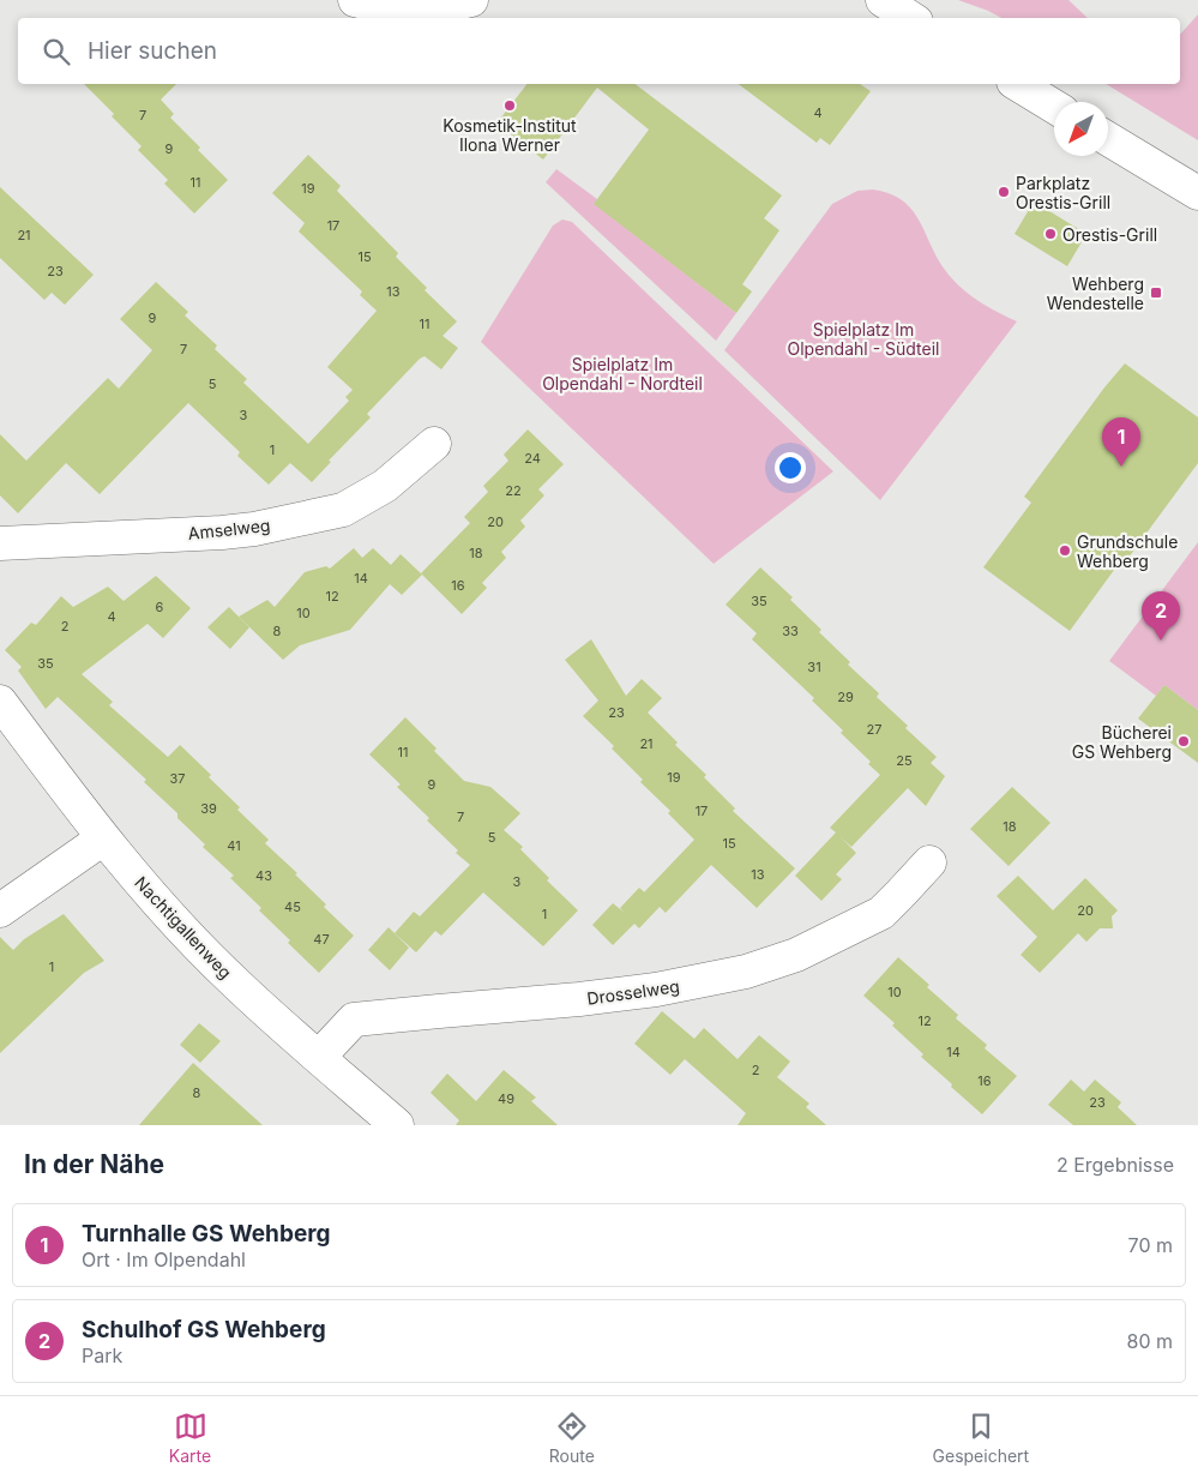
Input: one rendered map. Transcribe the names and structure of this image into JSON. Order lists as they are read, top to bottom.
{
  "streets": {
    "street": ["Amselweg", "Nachtigallenweg", "Drosselweg"]
  },
  "crossings": [
    ["Nachtigallenweg", "Drosselweg"]
  ],
  "parks": ["Spielplatz Im Olpendahl - Südteil", "Spielplatz Im Olpendahl - Nordteil"],
  "places": {
    "other": [
      "Kosmetik-Institut Ilona Werner",
      "Parkplatz Orestis-Grill",
      "Orestis-Grill",
      "Grundschule Wehberg",
      "Bücherei GS Wehberg"
    ],
    "transit": ["Wehberg Wendestelle"]
  },
  "house_numbers": [
    "4",
    "7",
    "9",
    "11",
    "19",
    "17",
    "21",
    "15",
    "23",
    "13",
    "9",
    "11",
    "7",
    "5",
    "3",
    "1",
    "24",
    "22",
    "20",
    "18",
    "14",
    "16",
    "12",
    "35",
    "6",
    "10",
    "4",
    "2",
    "8",
    "33",
    "35",
    "31",
    "29",
    "23",
    "27",
    "21",
    "11",
    "25",
    "19",
    "37",
    "9",
    "39",
    "17",
    "7",
    "18",
    "5",
    "15",
    "41",
    "13",
    "43",
    "3",
    "45",
    "20",
    "1",
    "47",
    "1",
    "10",
    "12",
    "14",
    "2",
    "16",
    "8",
    "49",
    "23"
  ],
  "north": "bottom left",
  "page": {
    "search": "Hier suchen",
    "pins": ["1", "2"],
    "heading": ["In der Nähe", "2 Ergebnisse"],
    "list": [
      {
        "mark": "1",
        "name": "Turnhalle GS Wehberg",
        "note": "Ort · Im Olpendahl",
        "value": "70 m"
      },
      {
        "mark": "2",
        "name": "Schulhof GS Wehberg",
        "note": "Park",
        "value": "80 m"
      }
    ],
    "nav": ["Karte", "Route", "Gespeichert"]
  }
}
